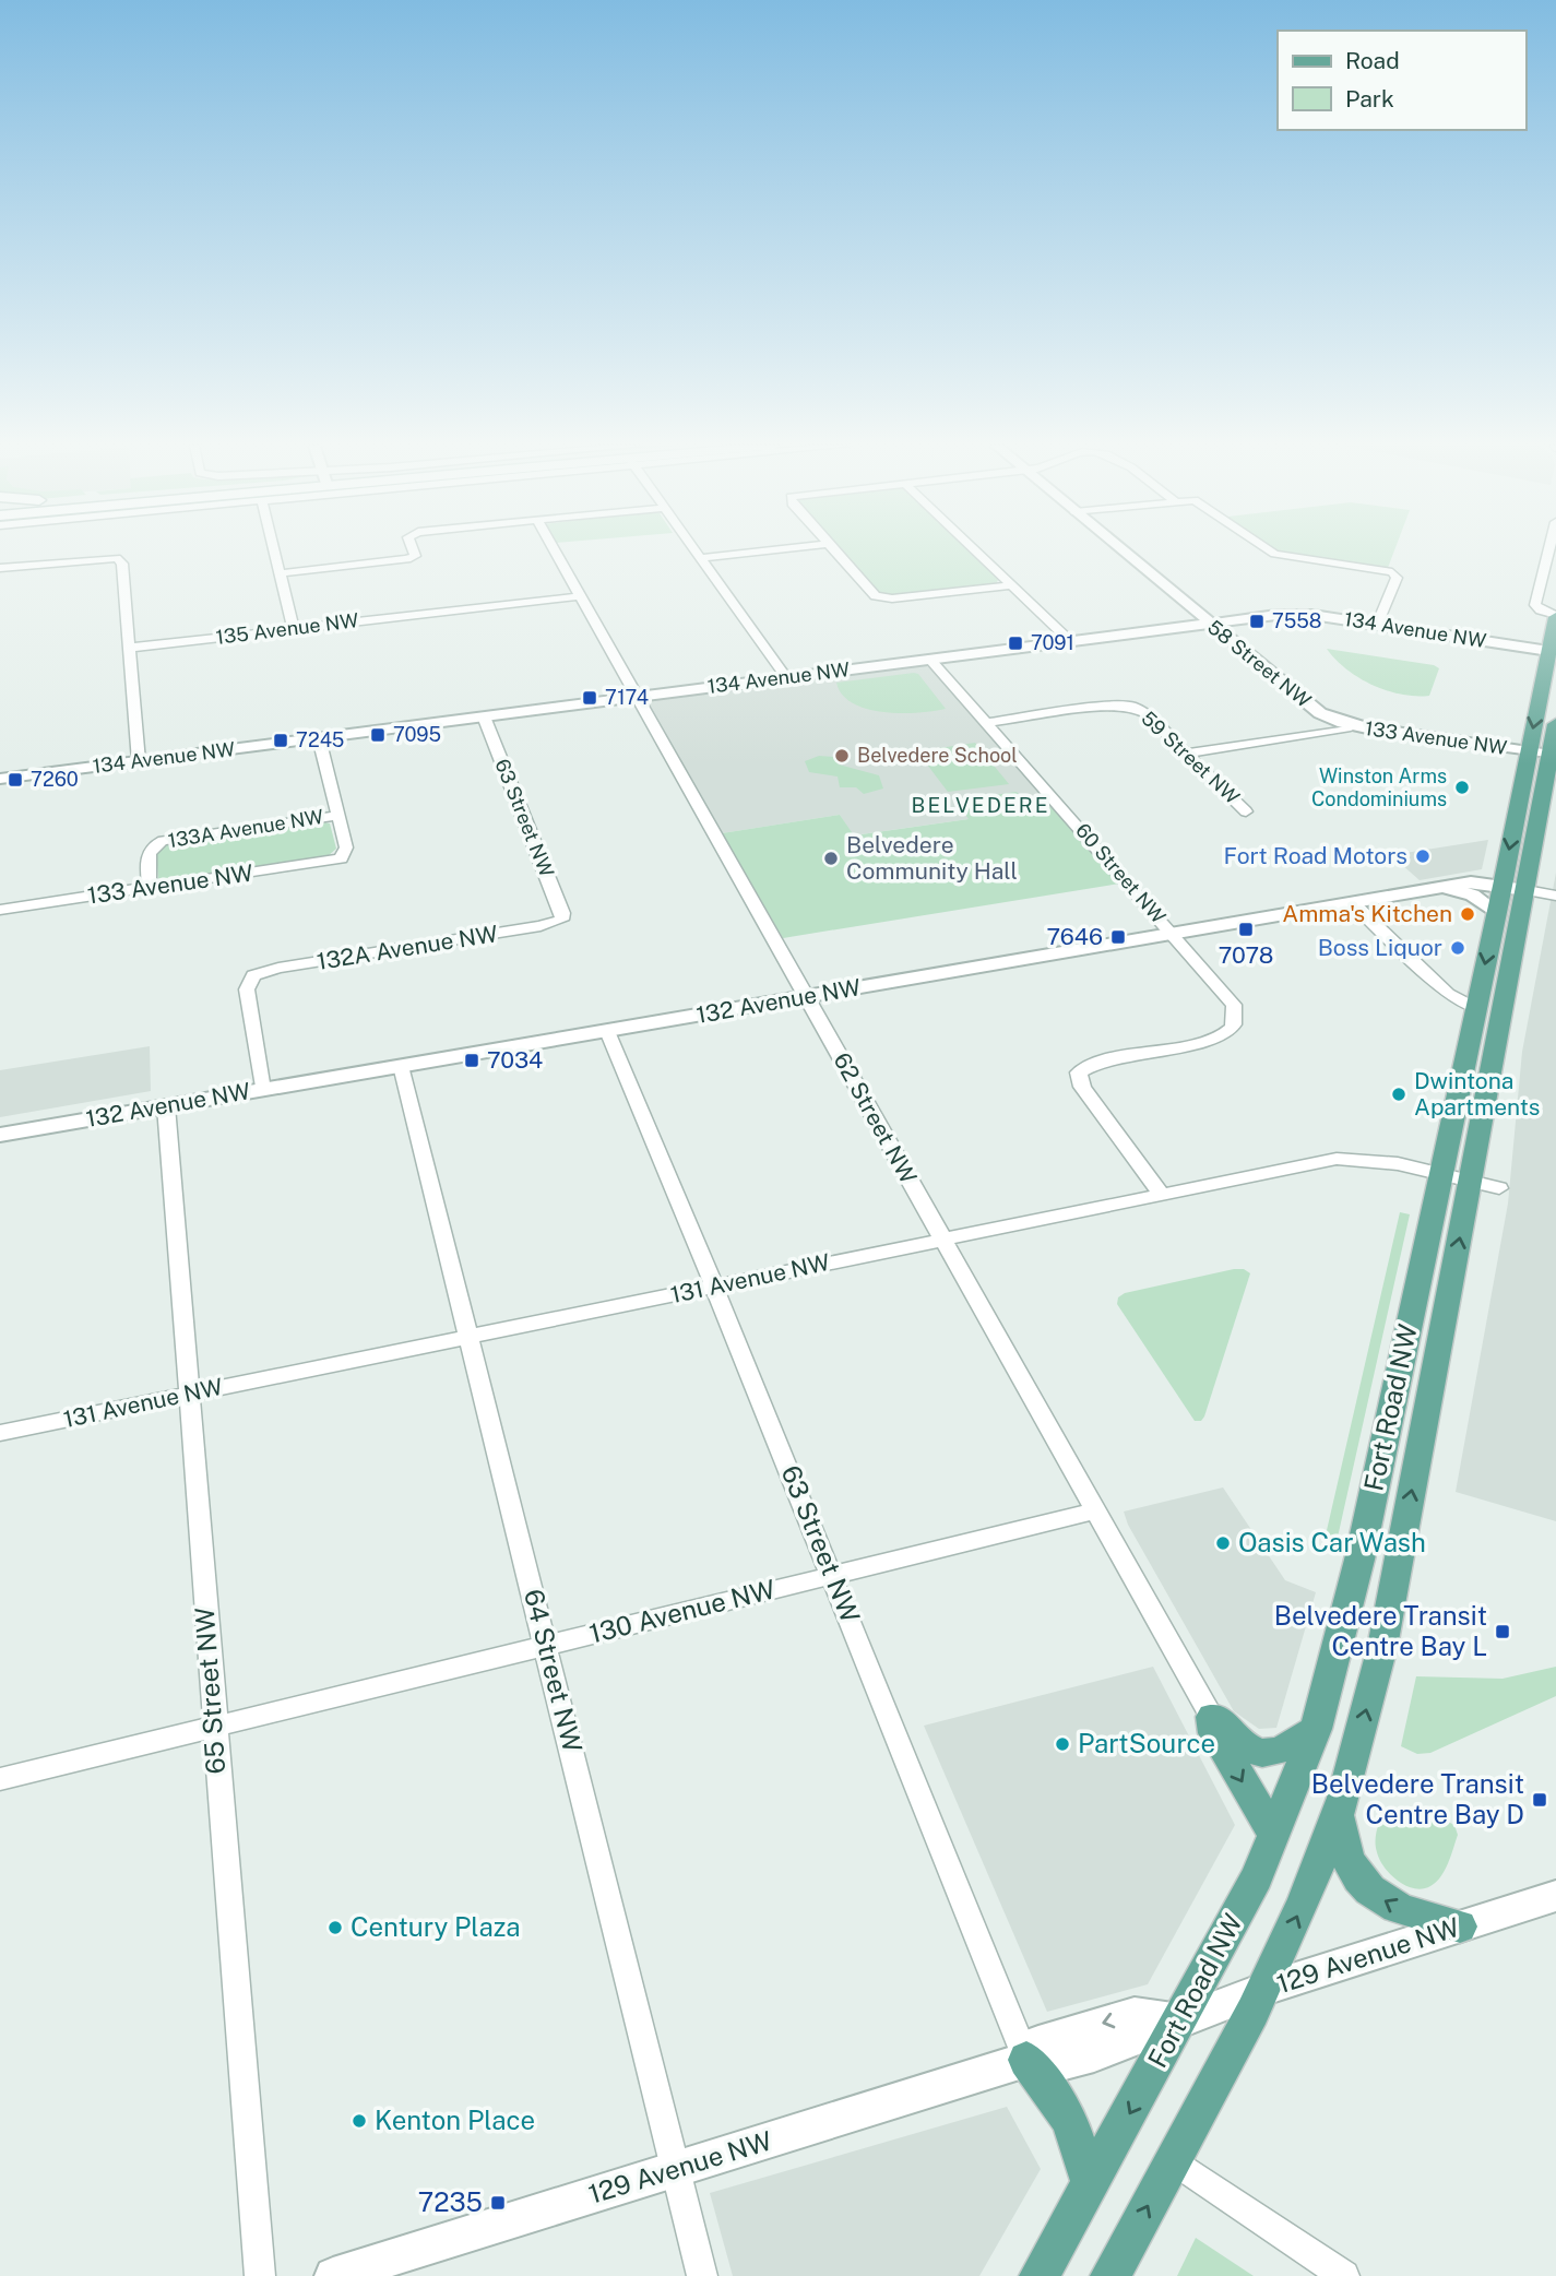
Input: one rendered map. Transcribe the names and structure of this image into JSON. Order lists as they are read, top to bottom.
{
  "streets": {
    "main road": ["Fort Road NW"],
    "street": [
      "135 Avenue NW",
      "134 Avenue NW",
      "58 Street NW",
      "133 Avenue NW",
      "59 Street NW",
      "63 Street NW",
      "133A Avenue NW",
      "60 Street NW",
      "132A Avenue NW",
      "132 Avenue NW",
      "62 Street NW",
      "131 Avenue NW",
      "130 Avenue NW",
      "64 Street NW",
      "65 Street NW",
      "129 Avenue NW"
    ]
  },
  "crossings": [
    ["135 Avenue NW", "62 Street NW"],
    ["134 Avenue NW", "58 Street NW"],
    ["134 Avenue NW", "63 Street NW"],
    ["134 Avenue NW", "60 Street NW"],
    ["134 Avenue NW", "62 Street NW"],
    ["134 Avenue NW", "Fort Road NW"],
    ["58 Street NW", "133 Avenue NW"],
    ["133 Avenue NW", "59 Street NW"],
    ["133 Avenue NW", "133A Avenue NW"],
    ["133 Avenue NW", "Fort Road NW"],
    ["59 Street NW", "60 Street NW"],
    ["63 Street NW", "132A Avenue NW"],
    ["63 Street NW", "132 Avenue NW"],
    ["63 Street NW", "131 Avenue NW"],
    ["63 Street NW", "130 Avenue NW"],
    ["63 Street NW", "129 Avenue NW"],
    ["60 Street NW", "132 Avenue NW"],
    ["60 Street NW", "131 Avenue NW"],
    ["132A Avenue NW", "132 Avenue NW"],
    ["132 Avenue NW", "62 Street NW"],
    ["132 Avenue NW", "Fort Road NW"],
    ["132 Avenue NW", "64 Street NW"],
    ["132 Avenue NW", "65 Street NW"],
    ["62 Street NW", "131 Avenue NW"],
    ["62 Street NW", "130 Avenue NW"],
    ["131 Avenue NW", "Fort Road NW"],
    ["131 Avenue NW", "64 Street NW"],
    ["131 Avenue NW", "65 Street NW"],
    ["Fort Road NW", "129 Avenue NW"],
    ["130 Avenue NW", "64 Street NW"],
    ["130 Avenue NW", "65 Street NW"],
    ["64 Street NW", "129 Avenue NW"]
  ],
  "districts": ["BELVEDERE"],
  "places": {
    "transit": [
      "7558",
      "7091",
      "7174",
      "7095",
      "7245",
      "7260",
      "7078",
      "7646",
      "7034",
      "Belvedere Transit Centre Bay L",
      "Belvedere Transit Centre Bay D",
      "7235"
    ],
    "other": [
      "Belvedere School",
      "Winston Arms Condominiums",
      "Fort Road Motors",
      "Belvedere Community Hall",
      "Amma's Kitchen",
      "Boss Liquor",
      "Dwintona Apartments",
      "Oasis Car Wash",
      "PartSource",
      "Century Plaza",
      "Kenton Place"
    ]
  },
  "legend": ["Road", "Park"]
}
